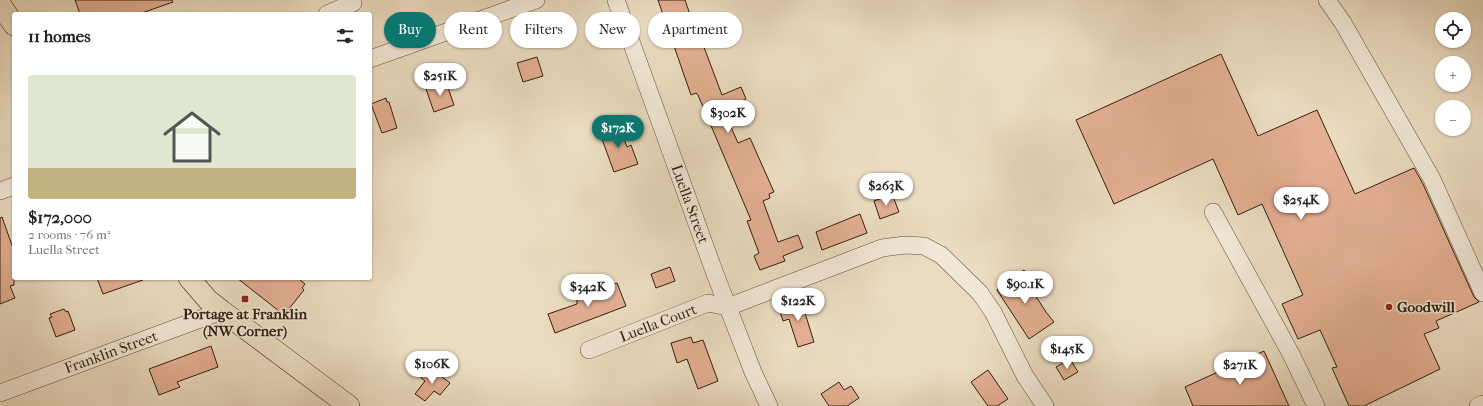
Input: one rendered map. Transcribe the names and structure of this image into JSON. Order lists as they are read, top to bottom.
{
  "streets": {
    "street": ["Luella Street", "Luella Court", "Franklin Street"]
  },
  "crossings": [
    ["Luella Street", "Luella Court"]
  ],
  "places": {
    "transit": ["Portage at Franklin (NW Corner)"],
    "other": ["Goodwill"]
  },
  "page": {
    "map_buttons": ["+", "−"],
    "chip": [
      "Buy",
      "Rent",
      "Filters",
      "New",
      "Apartment"
    ],
    "heading": "11 homes",
    "list": [
      {
        "name": "$172,000",
        "note": "2 rooms · 76 m² · Luella Street"
      }
    ],
    "price": [
      "$251K",
      "$302K",
      "$172K",
      "$263K",
      "$254K",
      "$90.1K",
      "$342K",
      "$122K",
      "$145K",
      "$106K",
      "$271K"
    ]
  }
}
